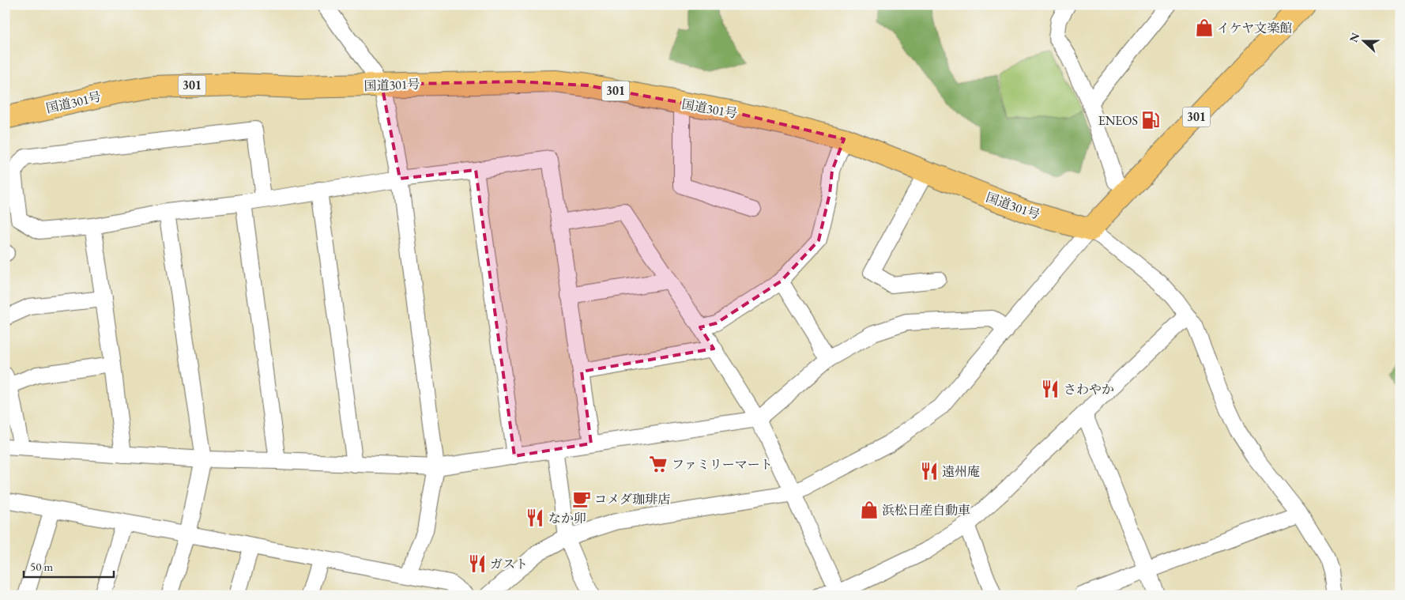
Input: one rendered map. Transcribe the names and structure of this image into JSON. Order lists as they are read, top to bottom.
{
  "streets": {
    "highway": ["国道301号", "301"]
  },
  "crossings": [
    ["国道301号", "301"]
  ],
  "places": {
    "shop": ["イケヤ文楽館", "浜松日産自動車"],
    "fuel station": ["ENEOS"],
    "restaurant": [
      "さわやか",
      "遠州庵",
      "なか卯",
      "ガスト"
    ],
    "supermarket": ["ファミリーマート"],
    "cafe": ["コメダ珈琲店"]
  },
  "scale_bar": "50 m",
  "north": "left"
}
